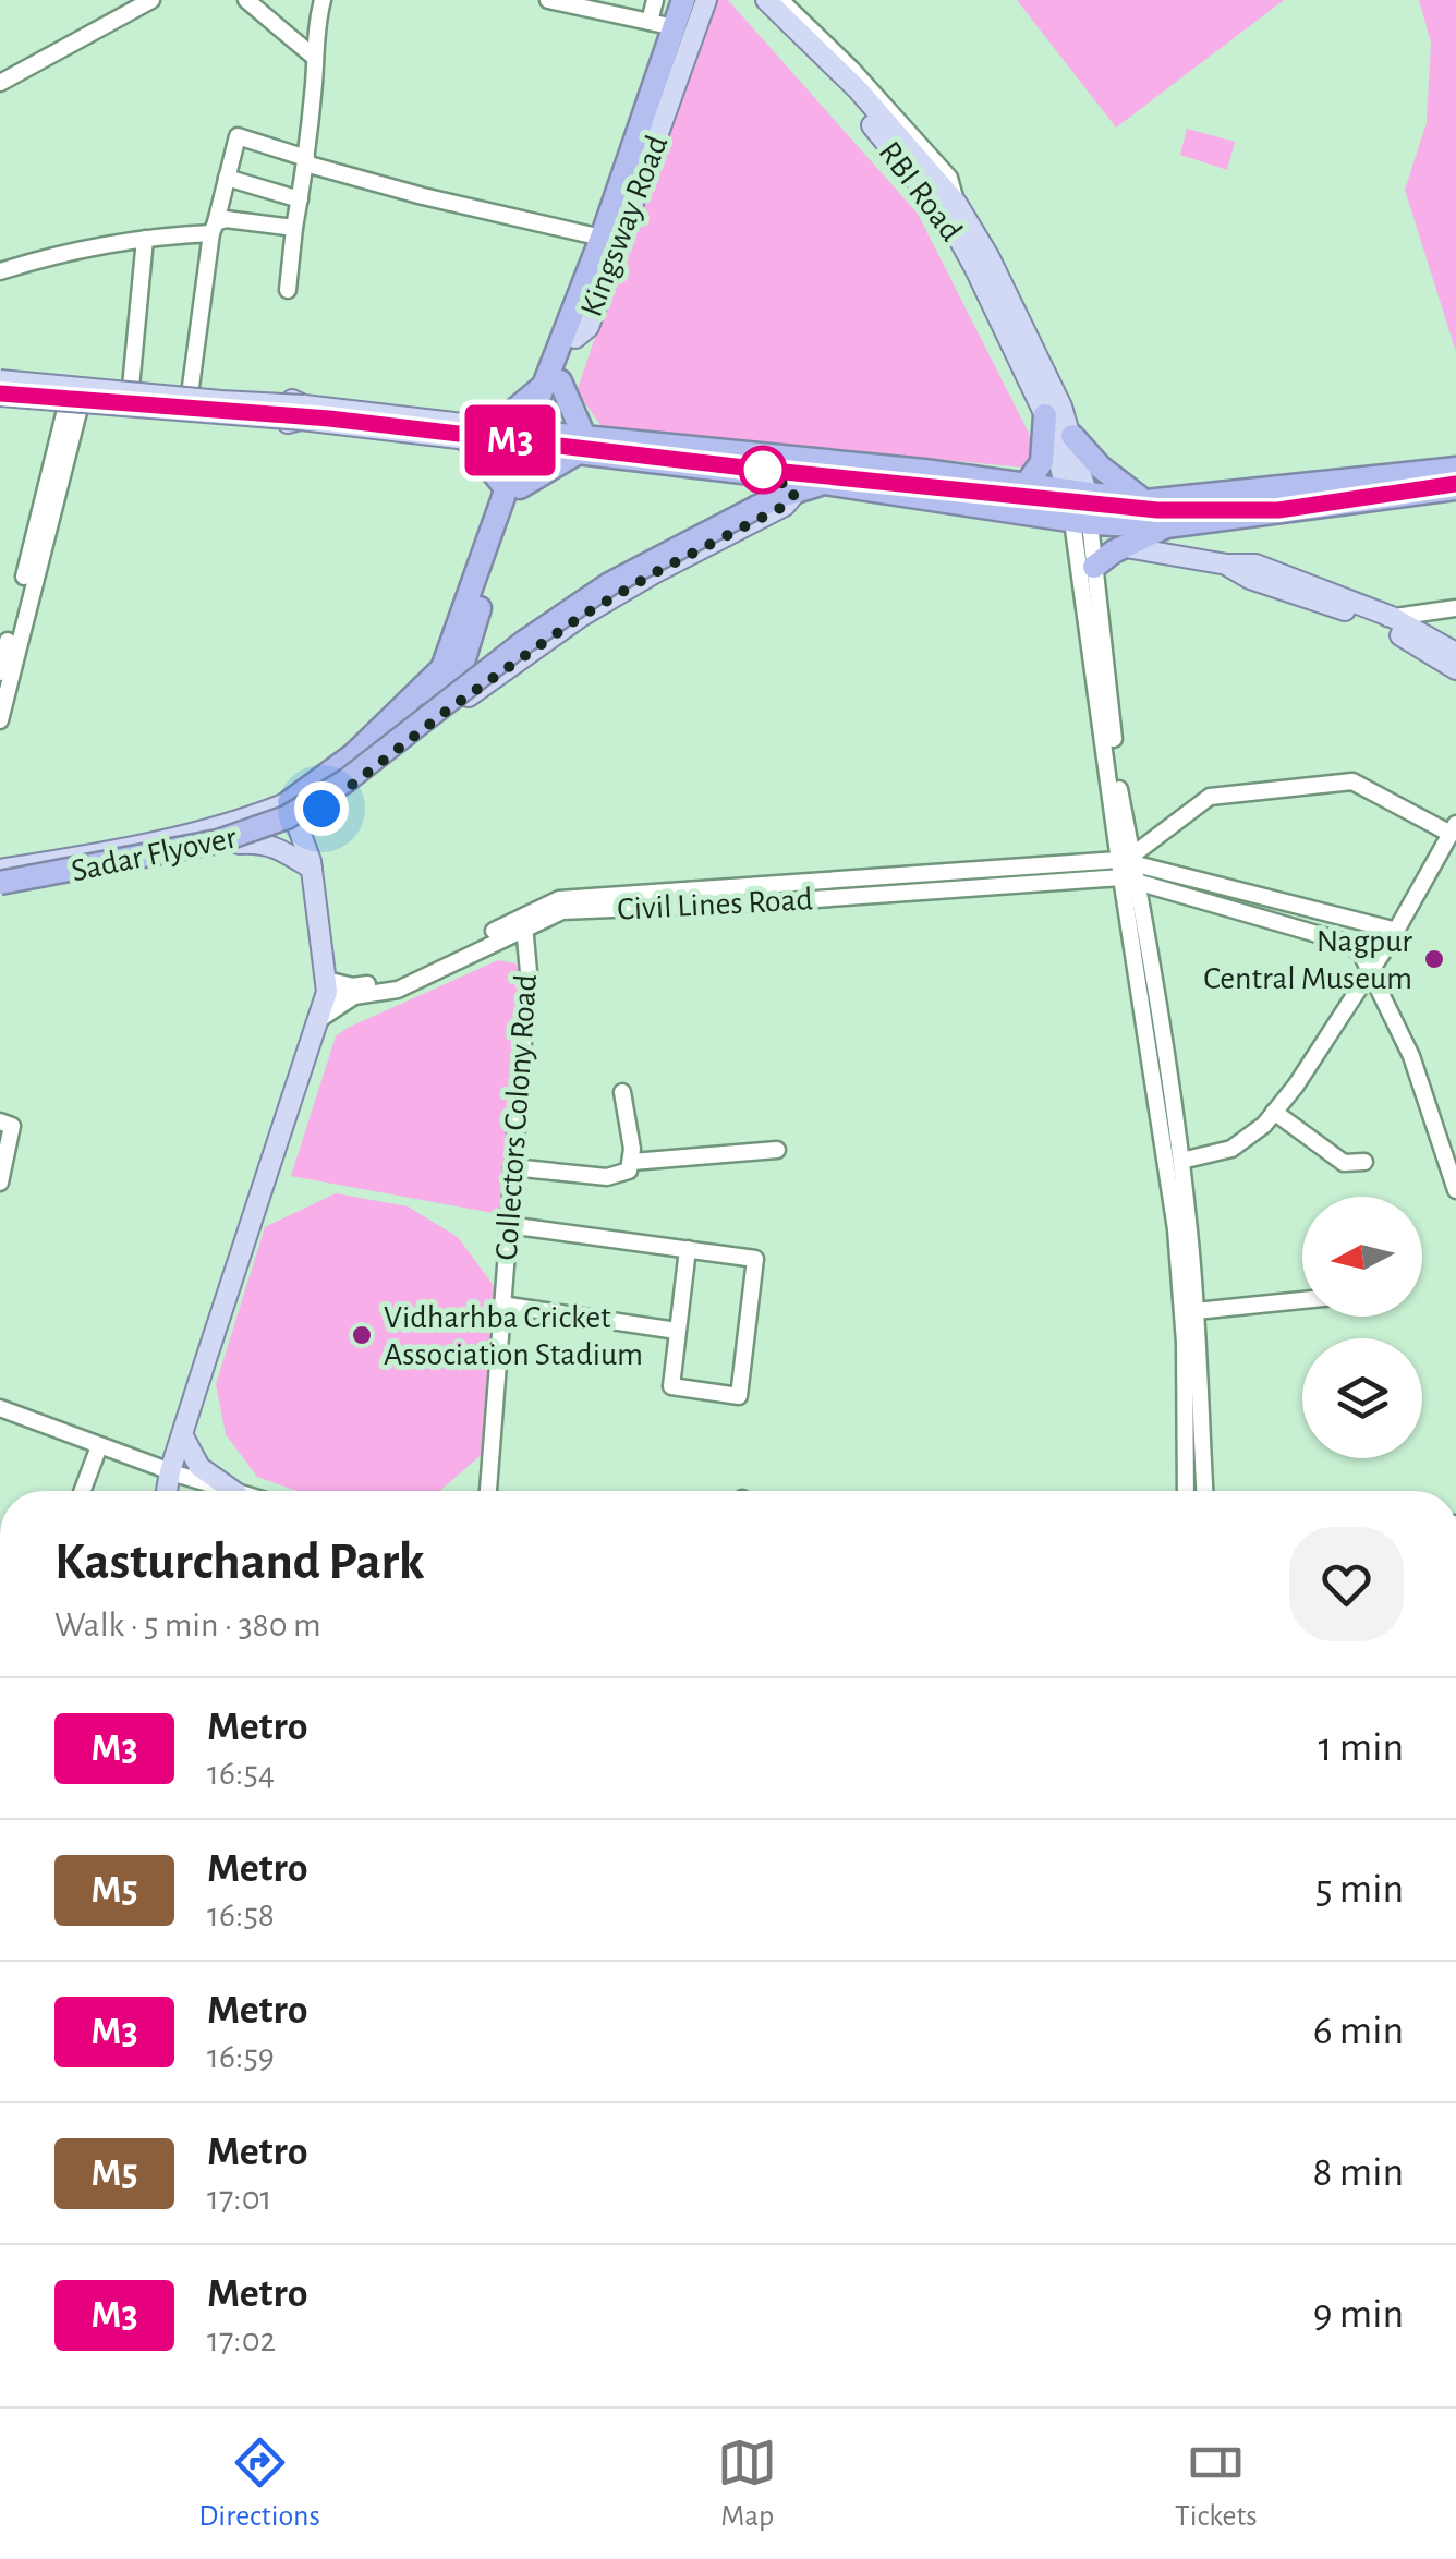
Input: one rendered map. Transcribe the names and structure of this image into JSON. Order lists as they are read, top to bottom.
{
  "streets": {
    "highway": ["Kingsway Road", "Sadar Flyover"],
    "main road": ["RBI Road"],
    "street": ["Civil Lines Road", "Collectors Colony Road"]
  },
  "crossings": [
    ["Civil Lines Road", "Collectors Colony Road"]
  ],
  "places": ["Nagpur Central Museum", "Vidharhba Cricket Association Stadium"],
  "lines": ["metro line M3"],
  "north": "left",
  "page": {
    "on_map": "M3",
    "heading": ["Kasturchand Park", "Walk · 5 min · 380 m"],
    "list": [
      {
        "mark": "M3",
        "name": "Metro",
        "note": "16:54",
        "value": "1 min"
      },
      {
        "mark": "M5",
        "name": "Metro",
        "note": "16:58",
        "value": "5 min"
      },
      {
        "mark": "M3",
        "name": "Metro",
        "note": "16:59",
        "value": "6 min"
      },
      {
        "mark": "M5",
        "name": "Metro",
        "note": "17:01",
        "value": "8 min"
      },
      {
        "mark": "M3",
        "name": "Metro",
        "note": "17:02",
        "value": "9 min"
      }
    ],
    "tabs": ["Directions", "Map", "Tickets"]
  }
}
